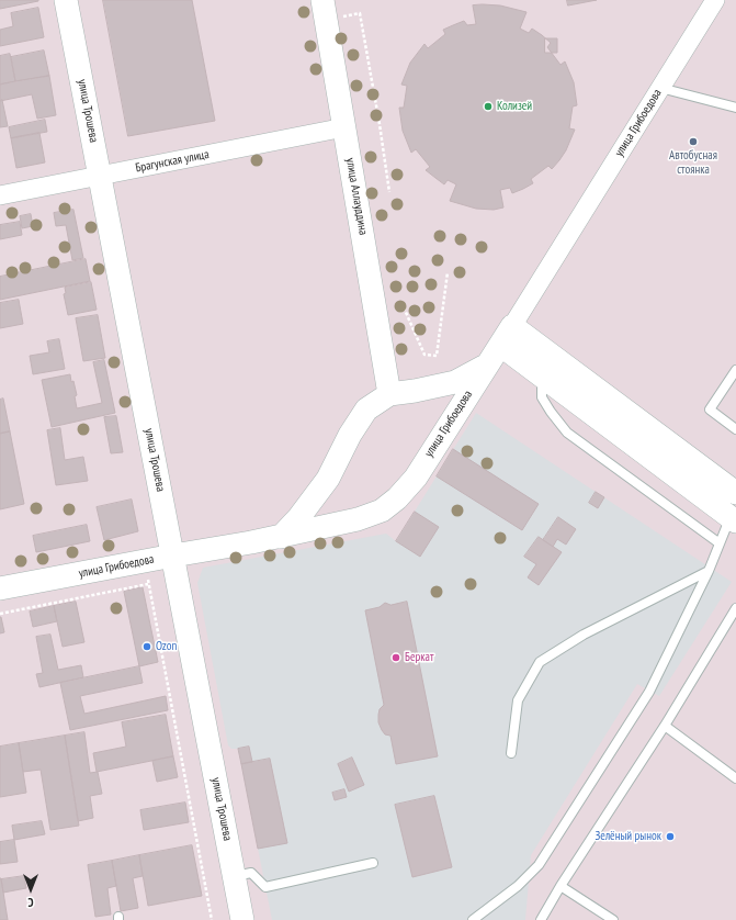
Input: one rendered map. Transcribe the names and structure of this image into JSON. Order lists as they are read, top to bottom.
{
  "streets": {
    "street": [
      "улица Трошева",
      "улица Грибоедова",
      "Брагунская улица",
      "улица Аллауддина"
    ]
  },
  "crossings": [
    ["улица Трошева", "улица Грибоедова"],
    ["улица Трошева", "Брагунская улица"],
    ["Брагунская улица", "улица Аллауддина"]
  ],
  "places": [
    "Колизей",
    "Автобусная стоянка",
    "Ozon",
    "Беркат",
    "Зелёный рынок"
  ],
  "north": "bottom"
}
